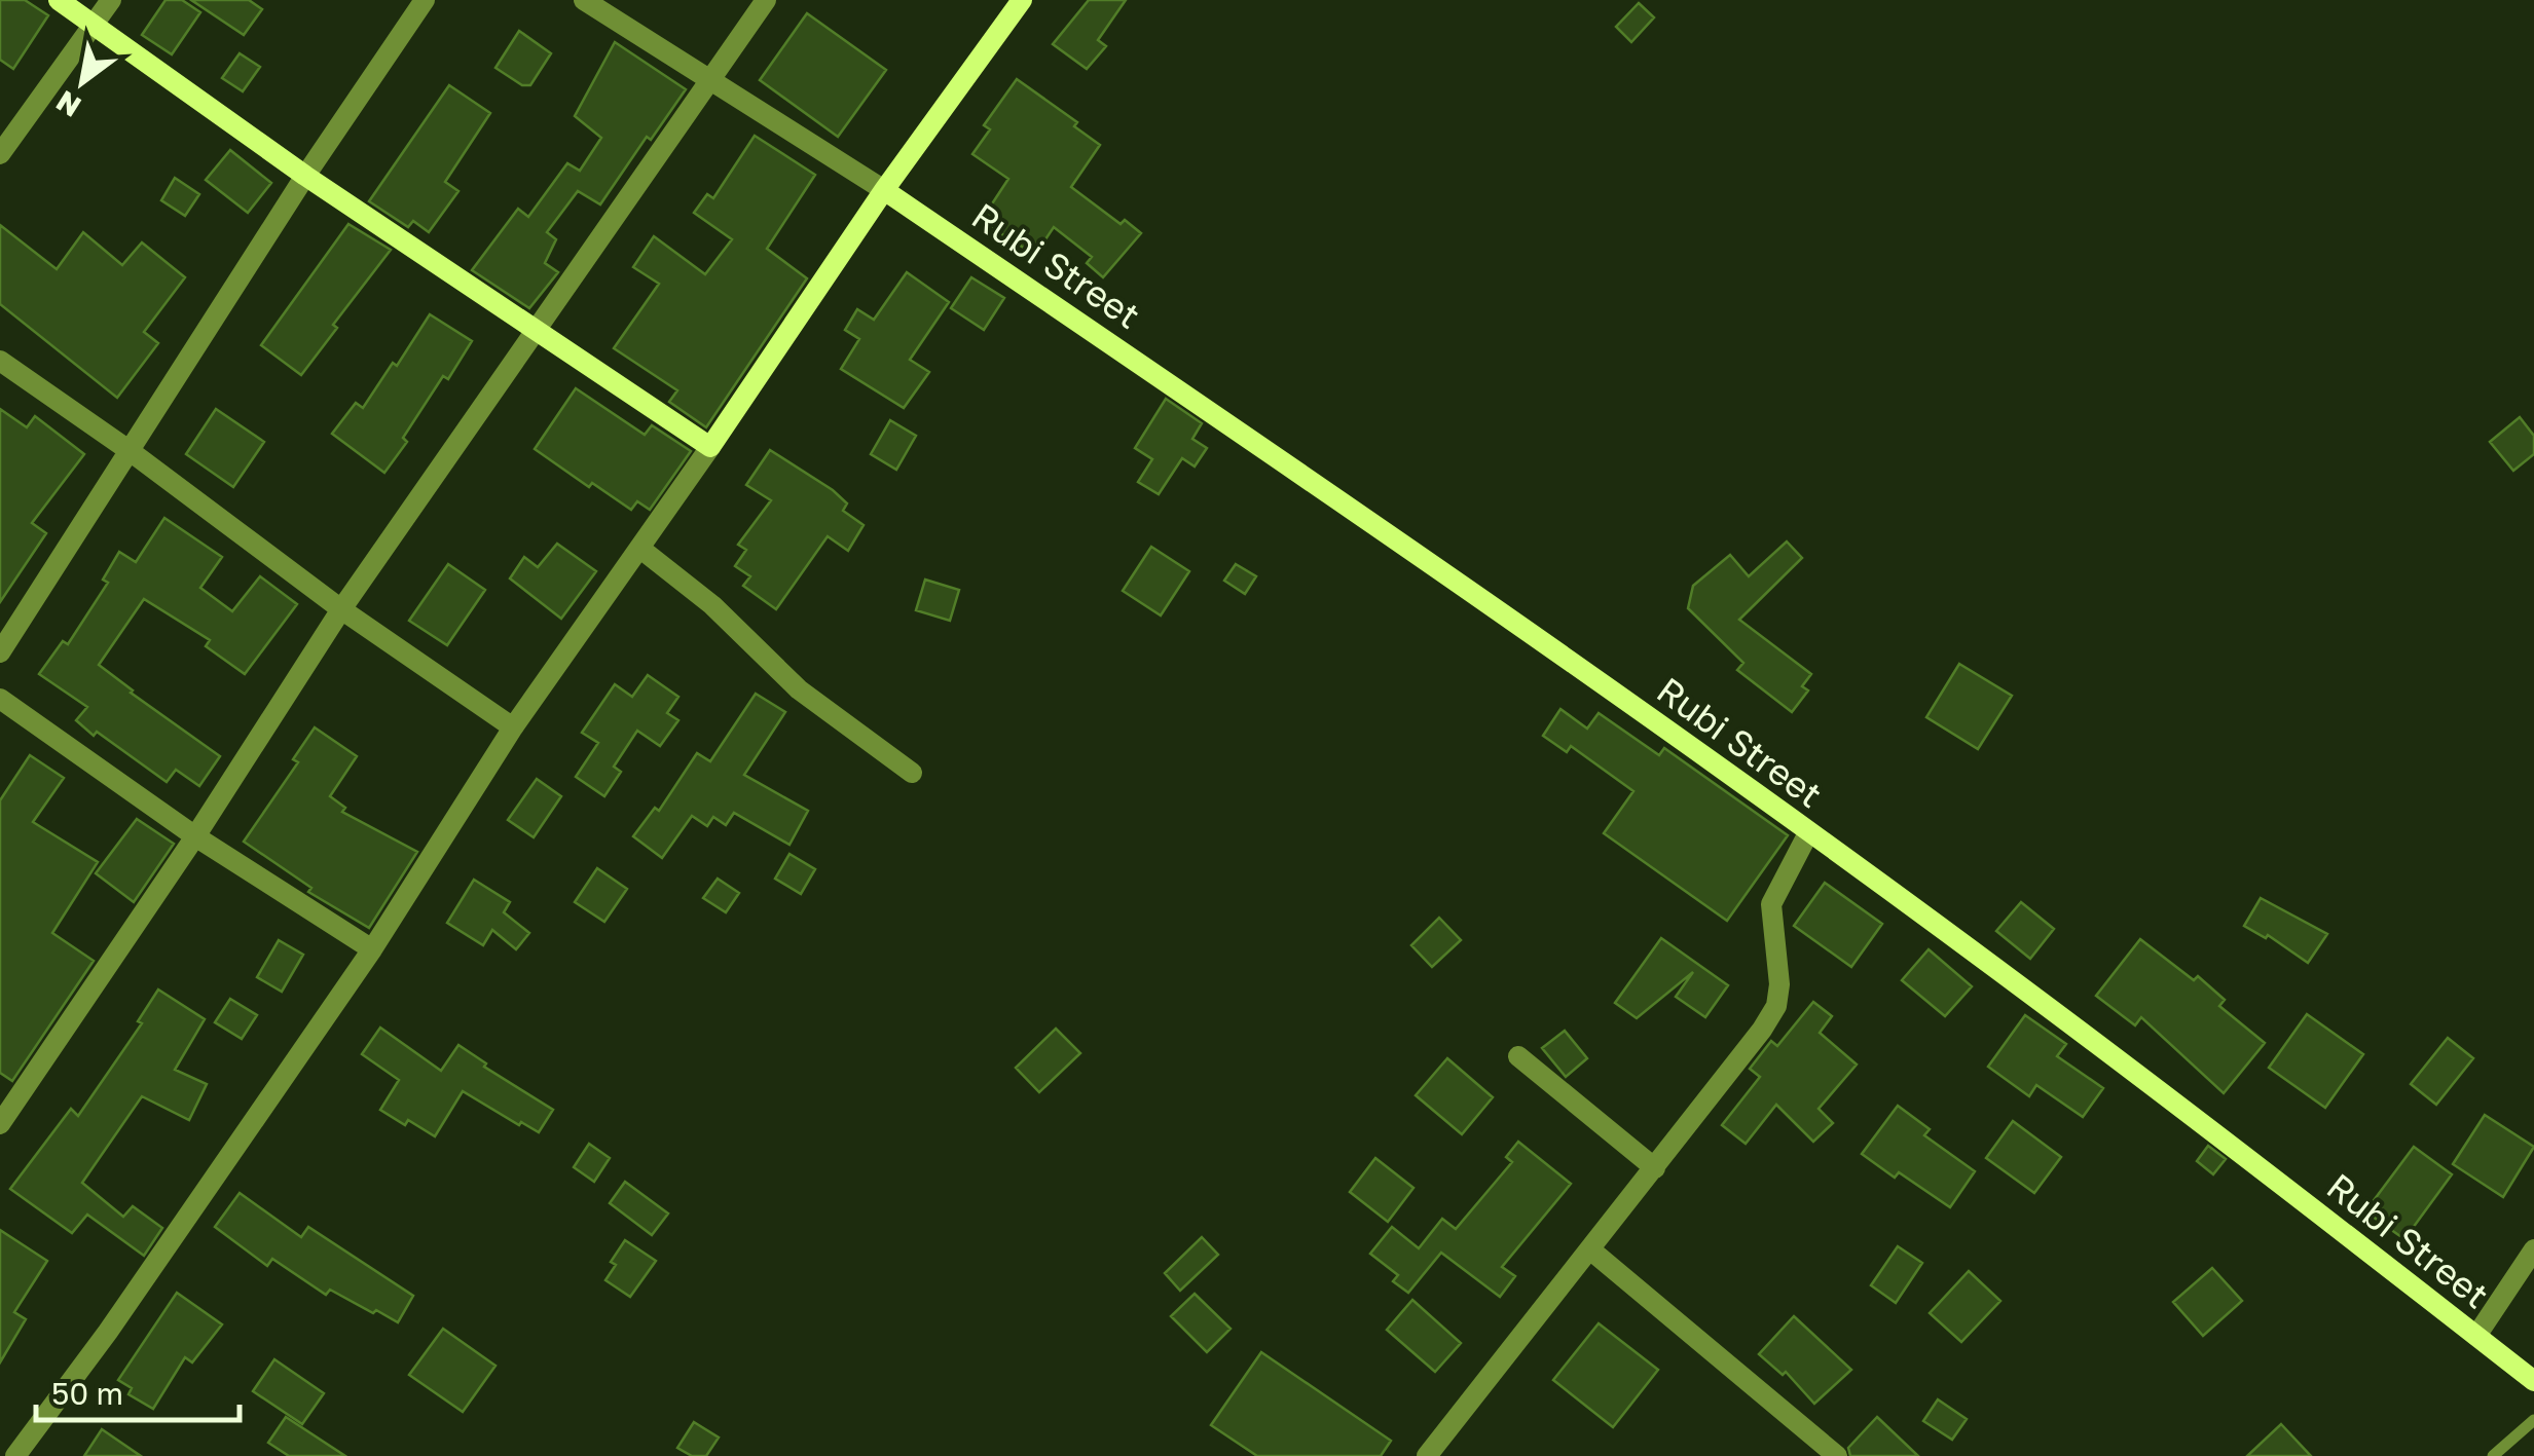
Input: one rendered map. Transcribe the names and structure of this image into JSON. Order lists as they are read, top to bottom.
{
  "streets": {
    "street": ["Rubi Street"]
  },
  "scale_bar": "50 m",
  "north": "bottom left"
}
